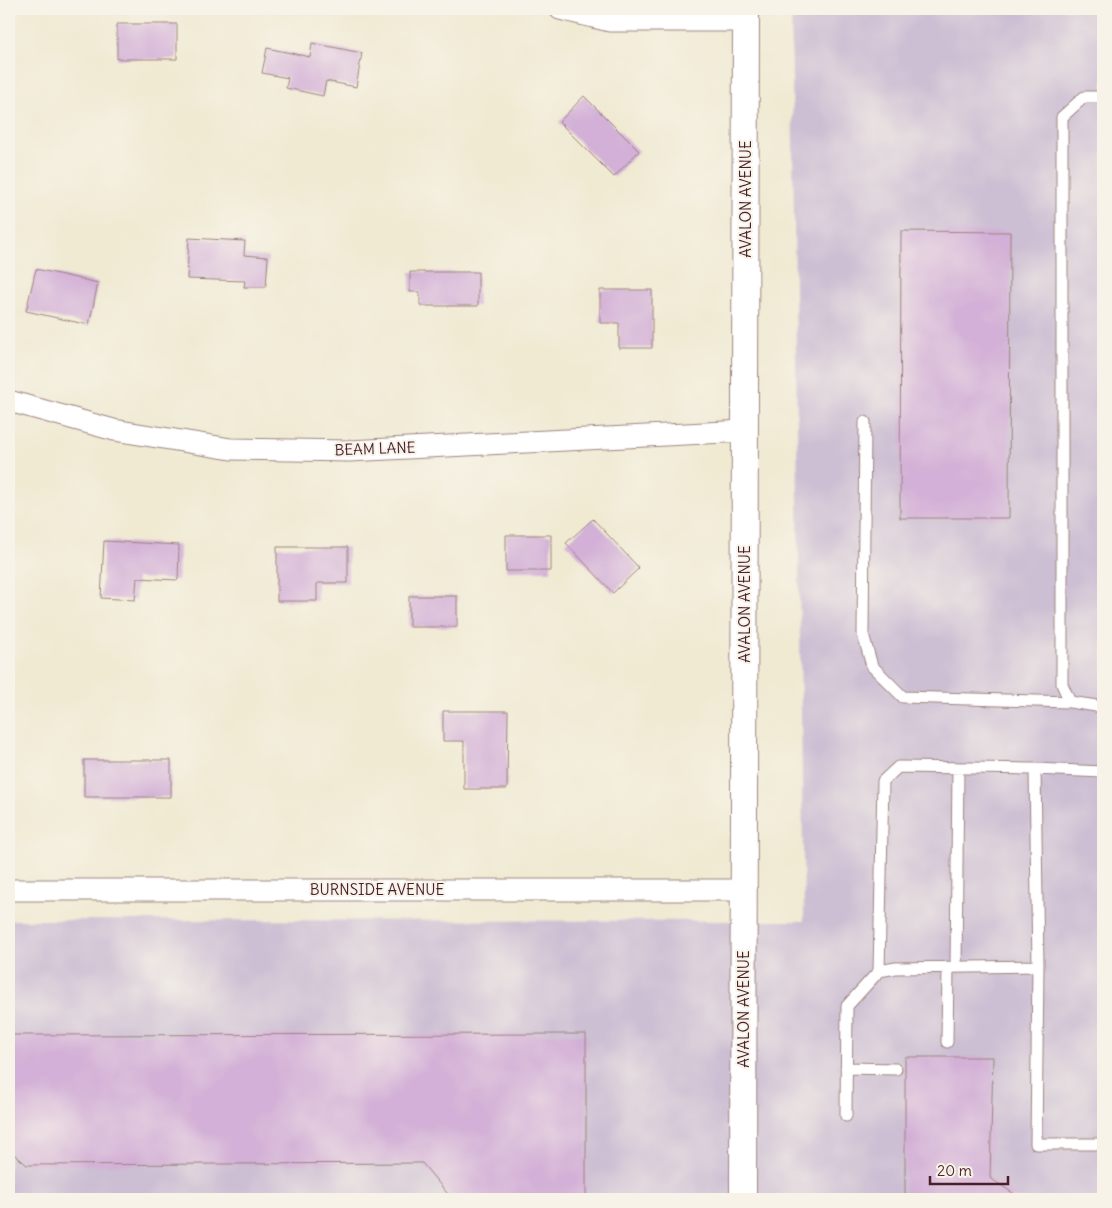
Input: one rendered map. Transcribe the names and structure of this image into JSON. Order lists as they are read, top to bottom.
{
  "streets": {
    "street": ["AVALON AVENUE", "BEAM LANE", "BURNSIDE AVENUE"]
  },
  "crossings": [
    ["AVALON AVENUE", "BEAM LANE"],
    ["AVALON AVENUE", "BURNSIDE AVENUE"]
  ],
  "scale_bar": "20 m"
}
